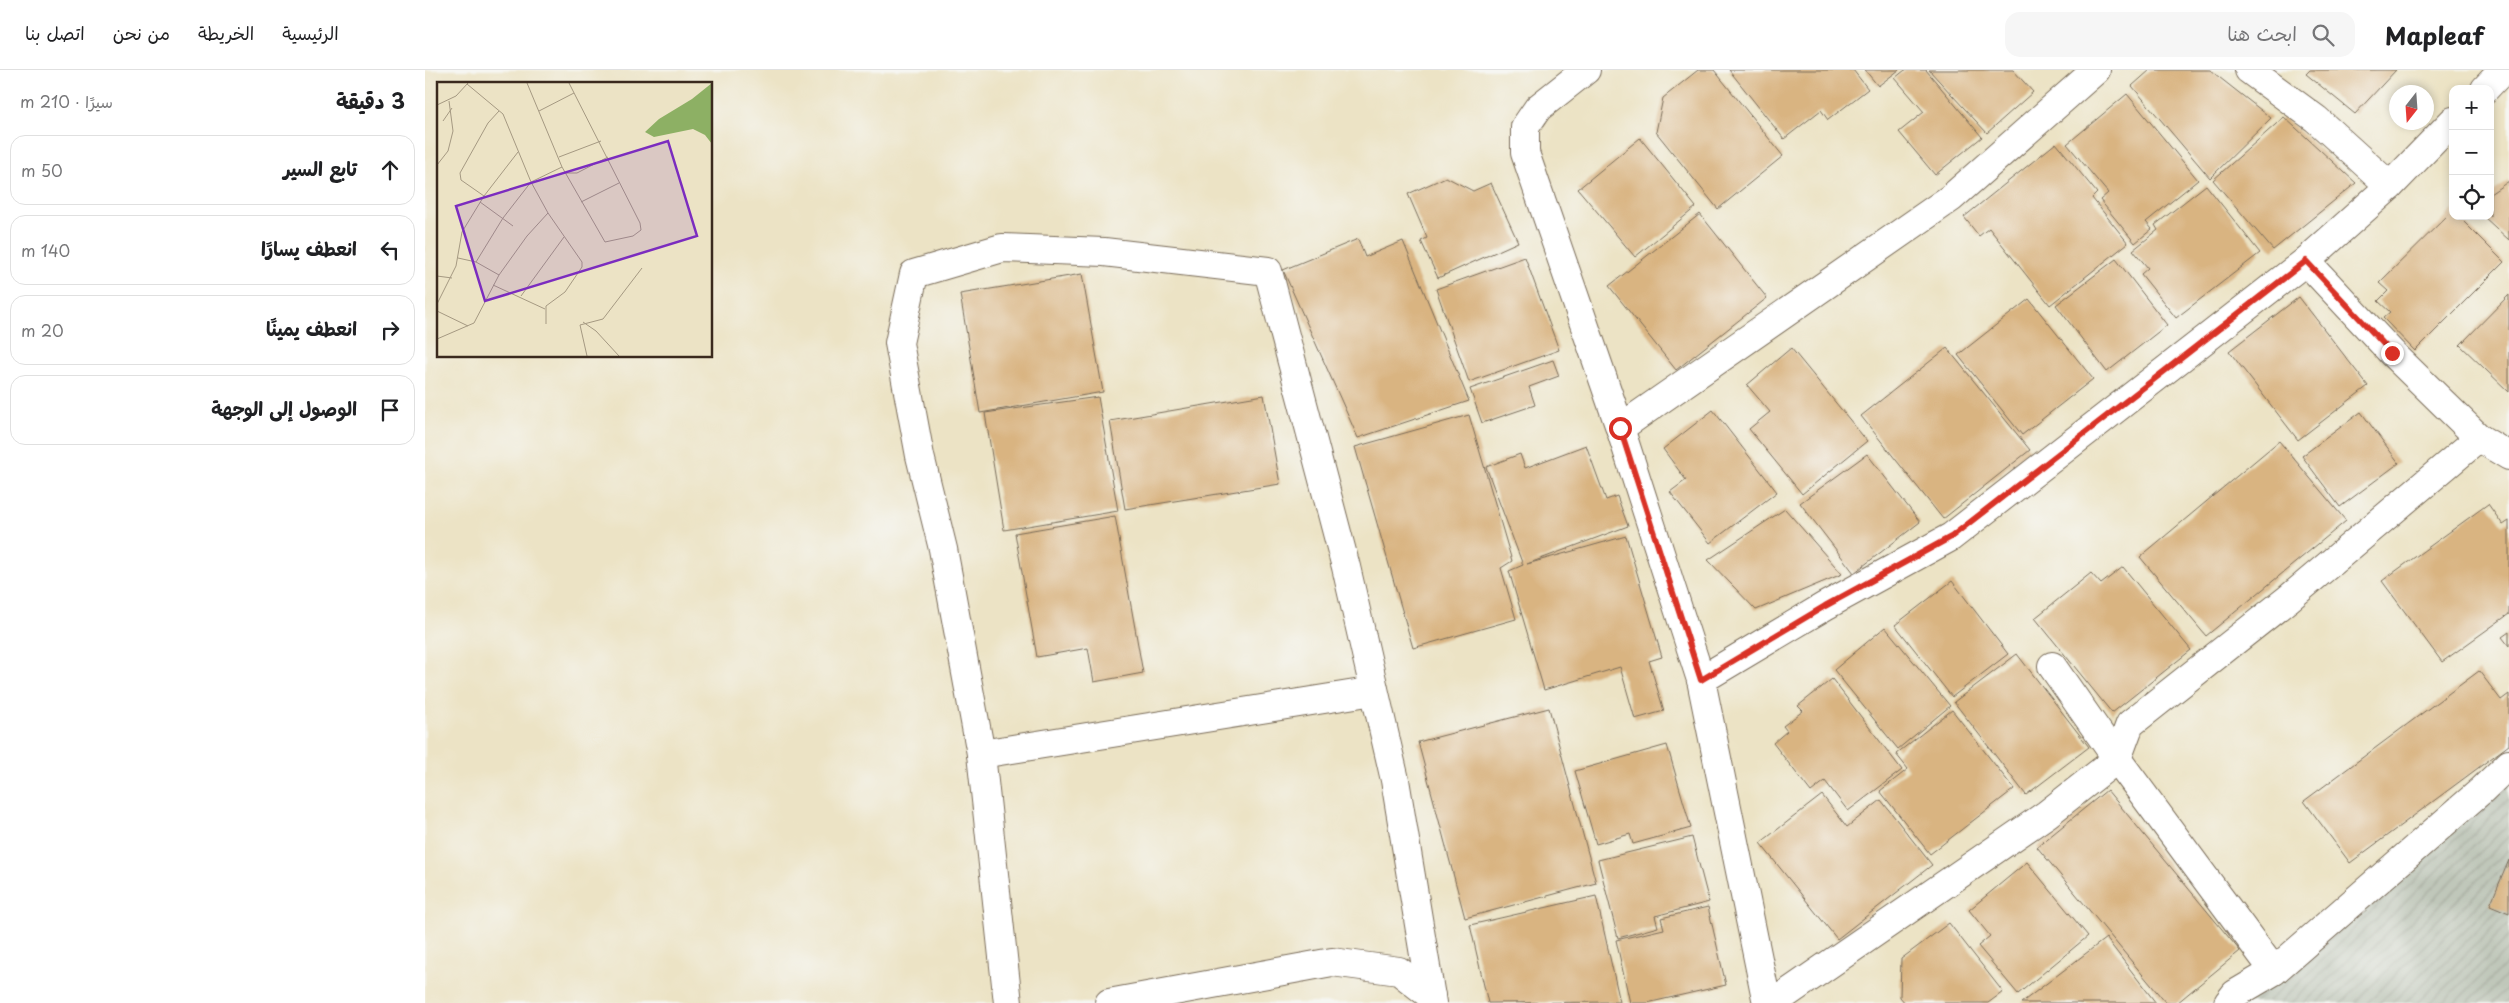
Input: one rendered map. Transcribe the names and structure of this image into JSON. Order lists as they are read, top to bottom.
{
  "north": "bottom",
  "page": {
    "header": "Mapleaf",
    "search": "ابحث هنا",
    "nav": [
      "الرئيسية",
      "الخريطة",
      "من نحن",
      "اتصل بنا"
    ],
    "heading": ["3 دقيقة", "سيرًا · 210 m"],
    "map_buttons": ["+", "−"],
    "list": [
      ["تابع السير", "50 m"],
      ["انعطف يسارًا", "140 m"],
      ["انعطف يمينًا", "20 m"],
      "الوصول إلى الوجهة"
    ]
  }
}
